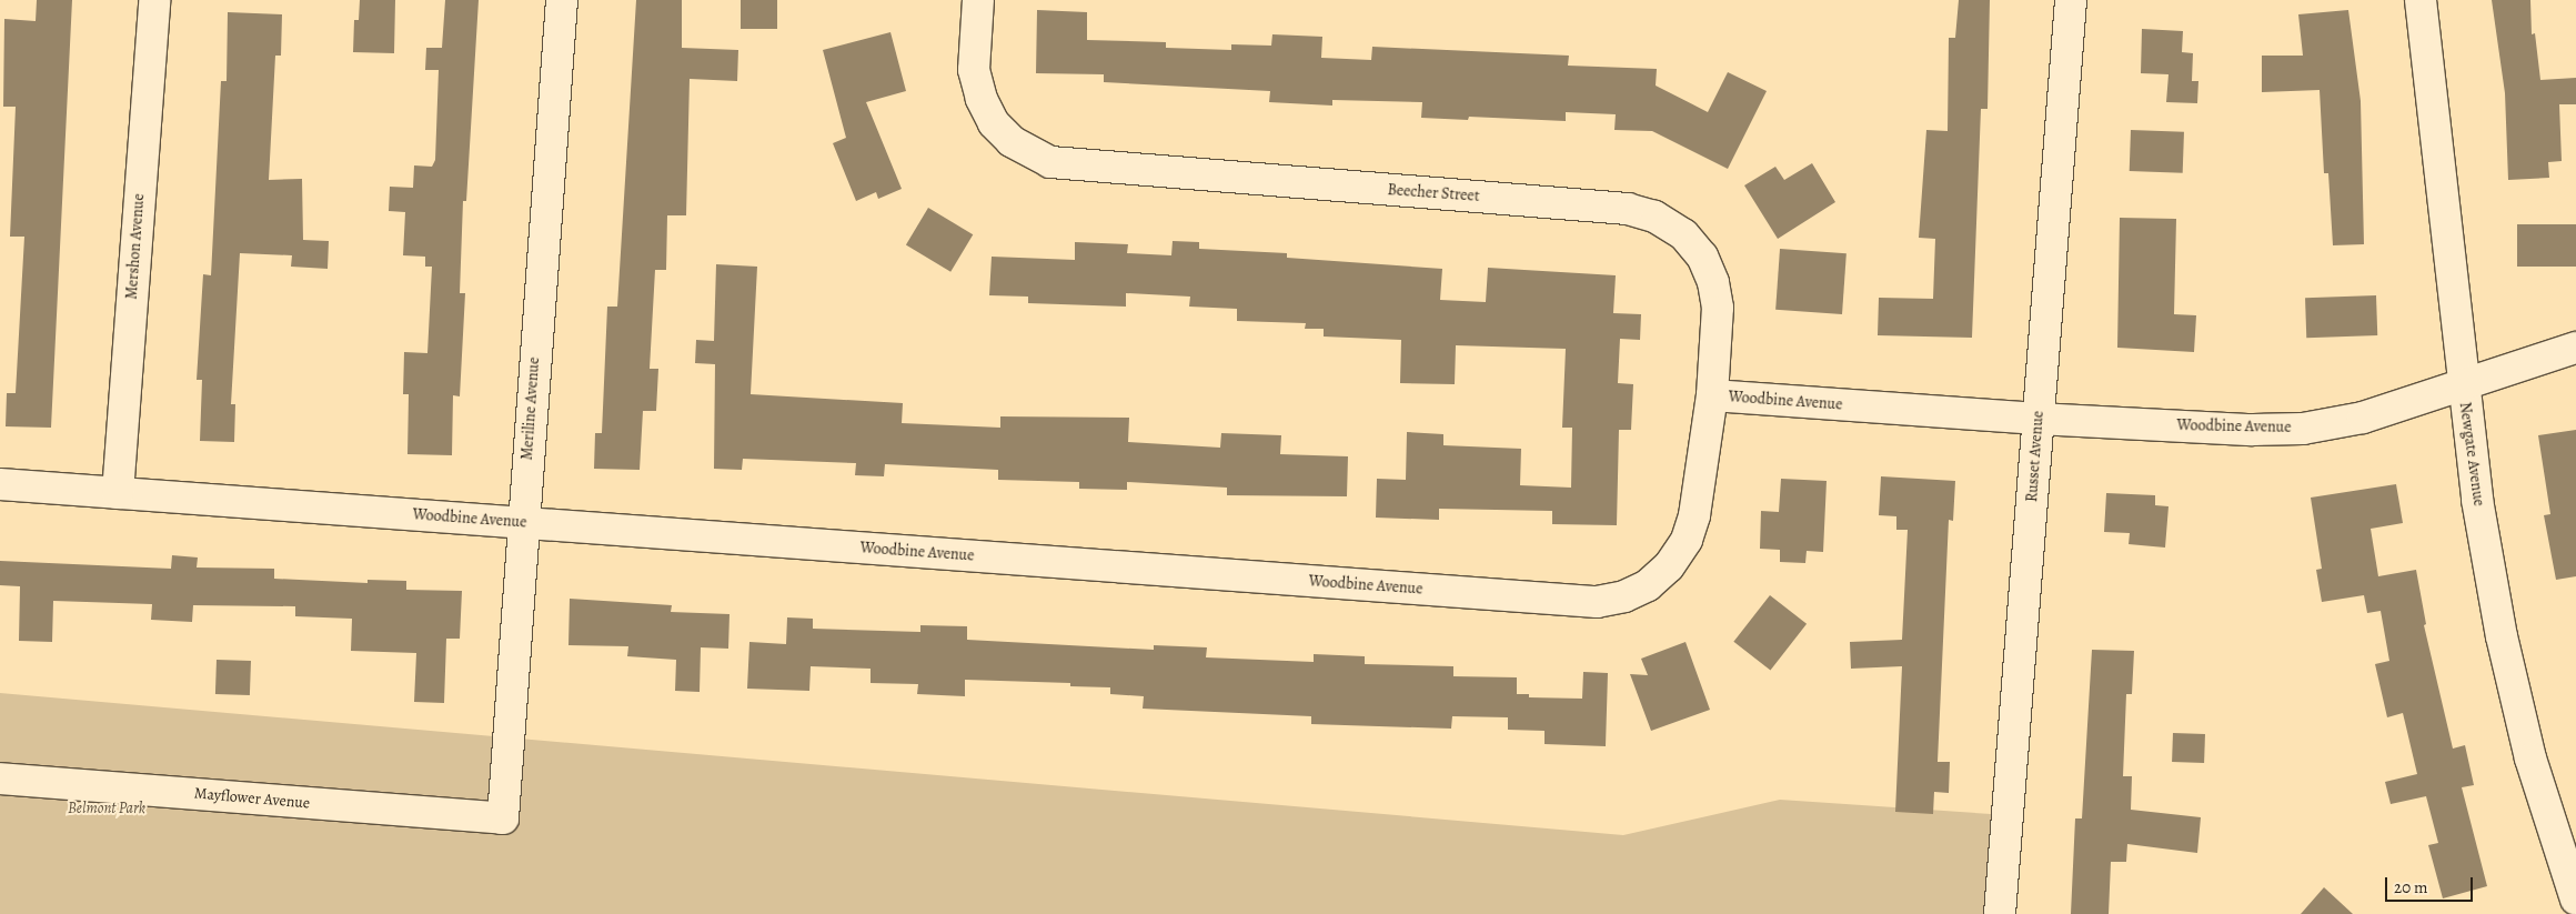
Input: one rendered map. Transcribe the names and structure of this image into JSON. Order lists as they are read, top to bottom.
{
  "streets": {
    "street": [
      "Beecher Street",
      "Mershon Avenue",
      "Woodbine Avenue",
      "Meriline Avenue",
      "Newgate Avenue",
      "Russet Avenue",
      "Mayflower Avenue"
    ]
  },
  "crossings": [
    ["Beecher Street", "Woodbine Avenue"],
    ["Mershon Avenue", "Woodbine Avenue"],
    ["Woodbine Avenue", "Meriline Avenue"],
    ["Woodbine Avenue", "Newgate Avenue"],
    ["Woodbine Avenue", "Russet Avenue"],
    ["Meriline Avenue", "Mayflower Avenue"]
  ],
  "parks": ["Belmont Park"],
  "scale_bar": "20 m"
}
